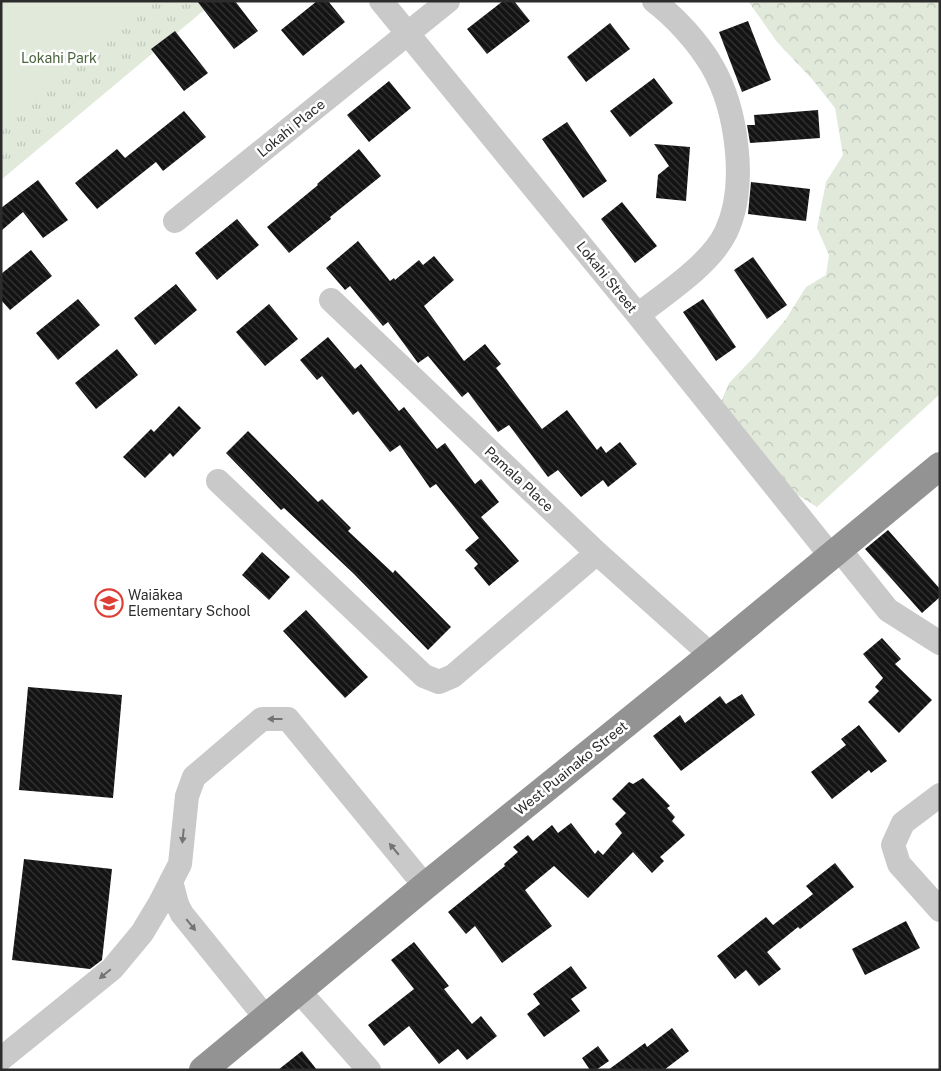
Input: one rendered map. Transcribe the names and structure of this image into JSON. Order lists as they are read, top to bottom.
{
  "streets": {
    "highway": ["West Puainako Street"],
    "street": ["Lokahi Place", "Lokahi Street", "Pamala Place"]
  },
  "crossings": [
    ["Lokahi Place", "Lokahi Street"],
    ["Lokahi Street", "West Puainako Street"],
    ["Pamala Place", "West Puainako Street"]
  ],
  "parks": ["Lokahi Park"],
  "places": {
    "school or university": ["Waiākea Elementary School"]
  }
}
